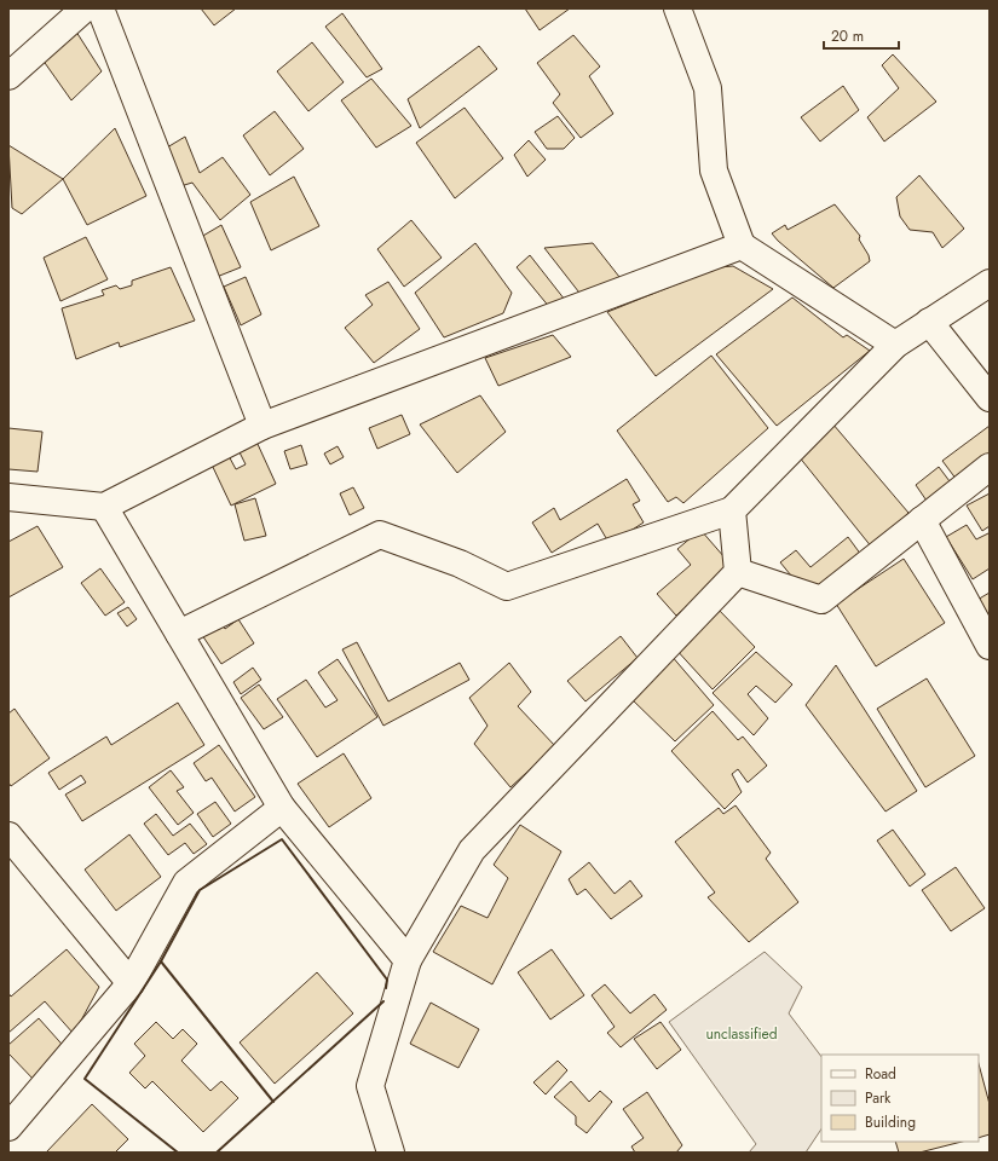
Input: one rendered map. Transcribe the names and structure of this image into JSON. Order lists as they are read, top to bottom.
{
  "parks": ["unclassified"],
  "legend": ["Road", "Park", "Building"],
  "scale_bar": "20 m"
}
